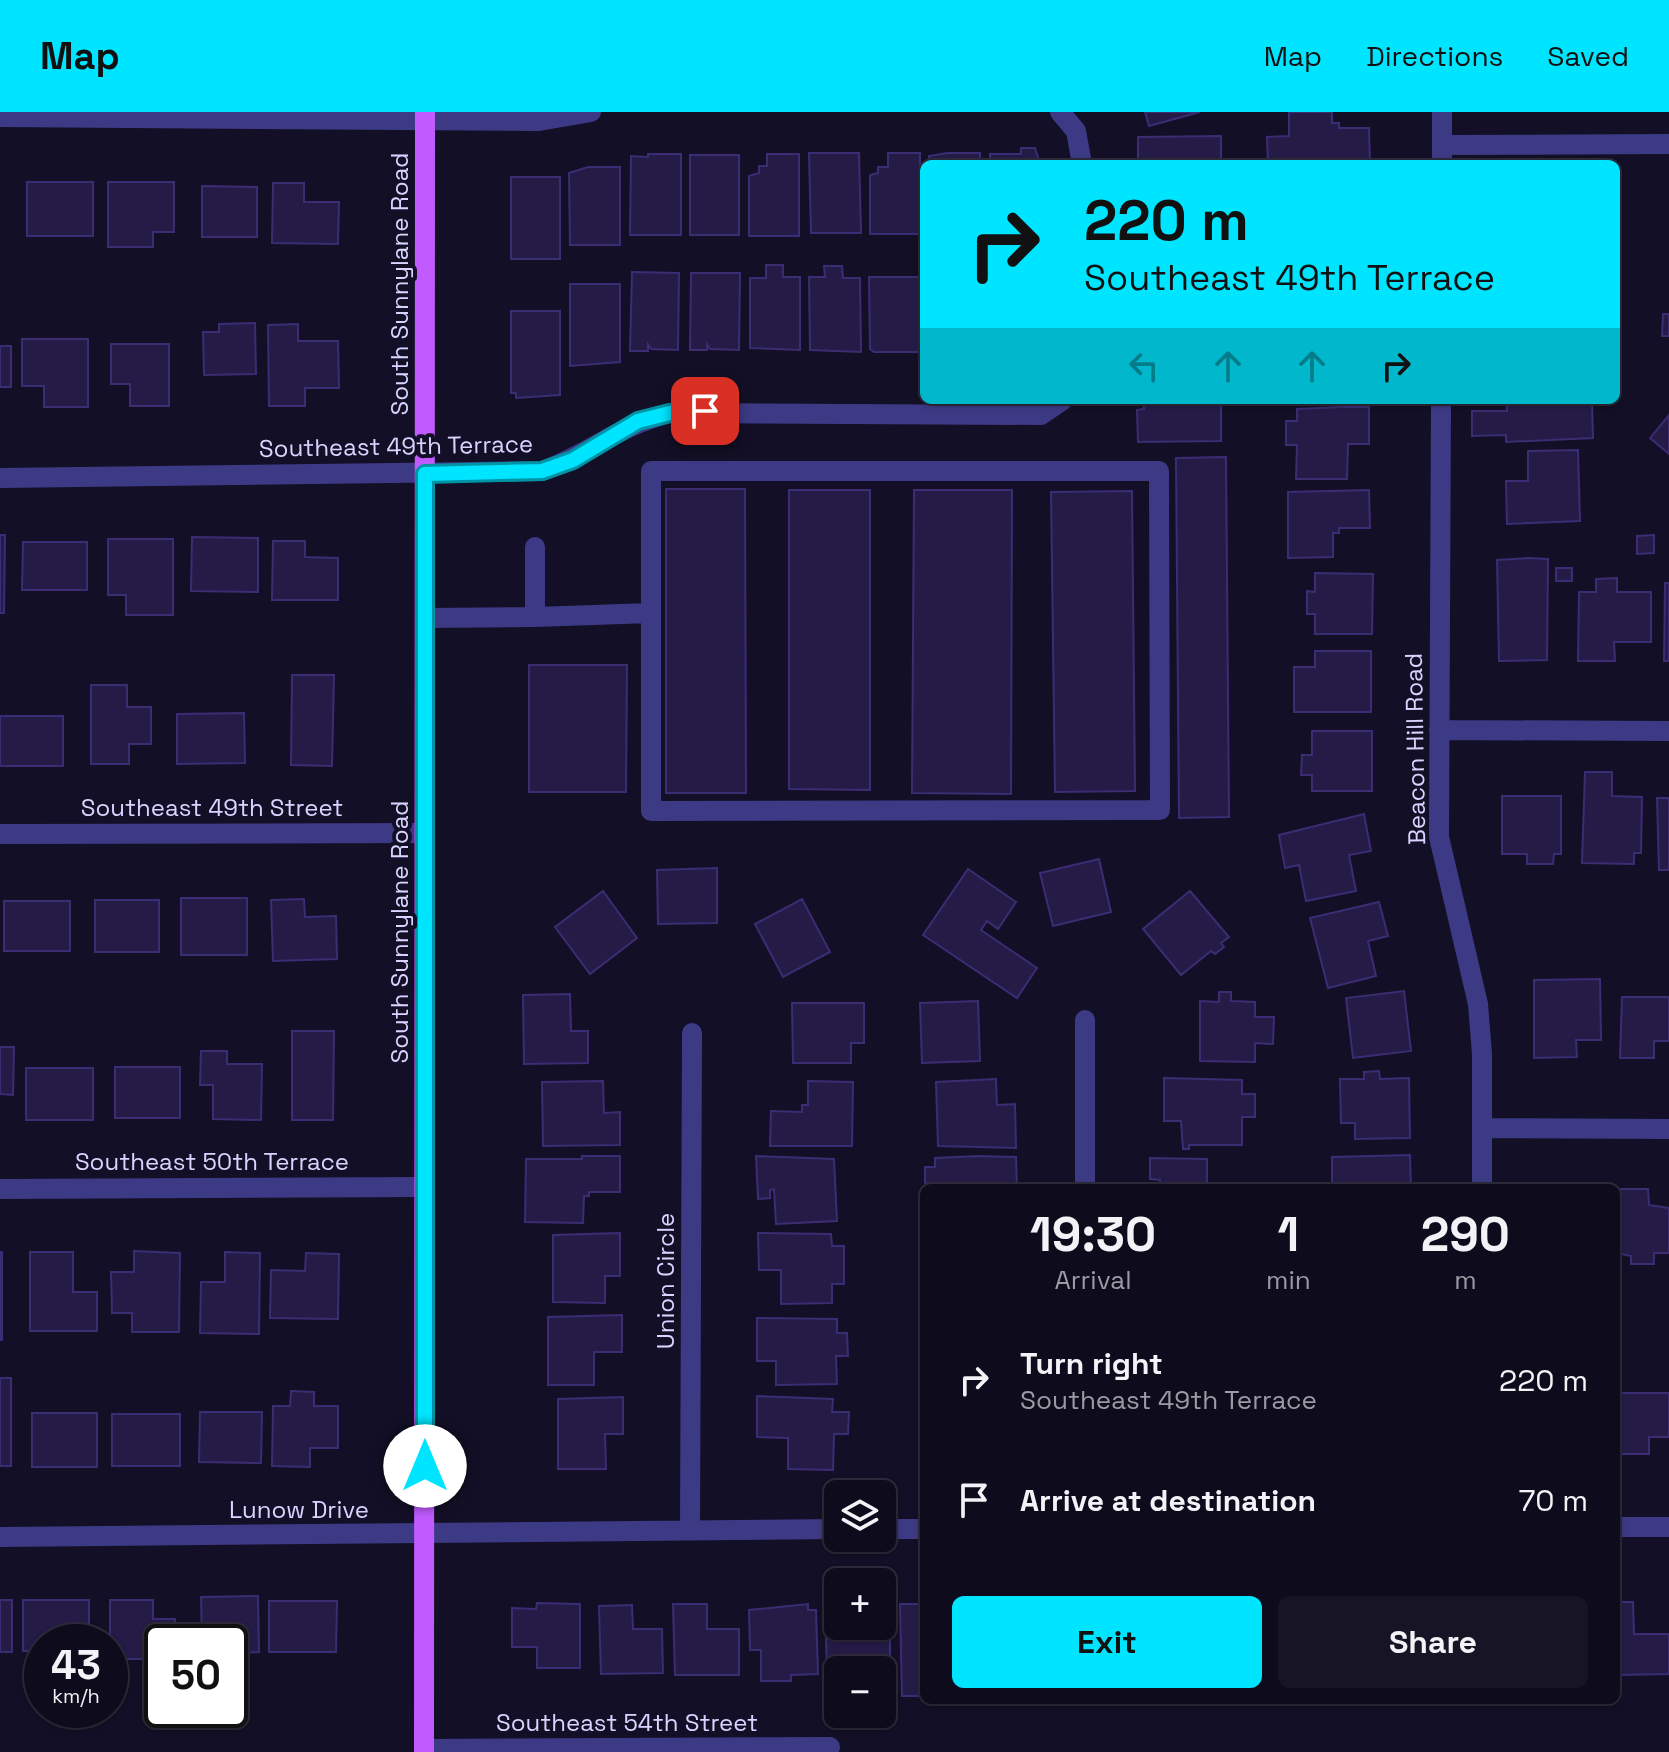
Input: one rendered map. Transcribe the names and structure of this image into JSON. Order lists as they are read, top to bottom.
{
  "streets": {
    "main road": ["South Sunnylane Road"],
    "street": [
      "Southeast 49th Terrace",
      "Beacon Hill Road",
      "Southeast 49th Street",
      "Southeast 50th Terrace",
      "Union Circle",
      "Lunow Drive",
      "Southeast 54th Street"
    ]
  },
  "crossings": [
    ["South Sunnylane Road", "Southeast 49th Terrace"],
    ["South Sunnylane Road", "Southeast 49th Street"],
    ["South Sunnylane Road", "Southeast 50th Terrace"],
    ["South Sunnylane Road", "Lunow Drive"],
    ["South Sunnylane Road", "Southeast 54th Street"],
    ["Union Circle", "Lunow Drive"]
  ],
  "page": {
    "header": "Map",
    "nav": ["Map", "Directions", "Saved"],
    "turn": ["220 m", "Southeast 49th Terrace"],
    "eta": [
      "19:30",
      "Arrival",
      "1",
      "min",
      "290",
      "m"
    ],
    "list": [
      {
        "name": "Turn right",
        "note": "Southeast 49th Terrace",
        "value": "220 m"
      },
      {
        "name": "Arrive at destination",
        "value": "70 m"
      }
    ],
    "map_buttons": ["+", "−"],
    "buttons": ["Exit", "Share"],
    "speed": "43 km/h",
    "limit": "50"
  }
}
